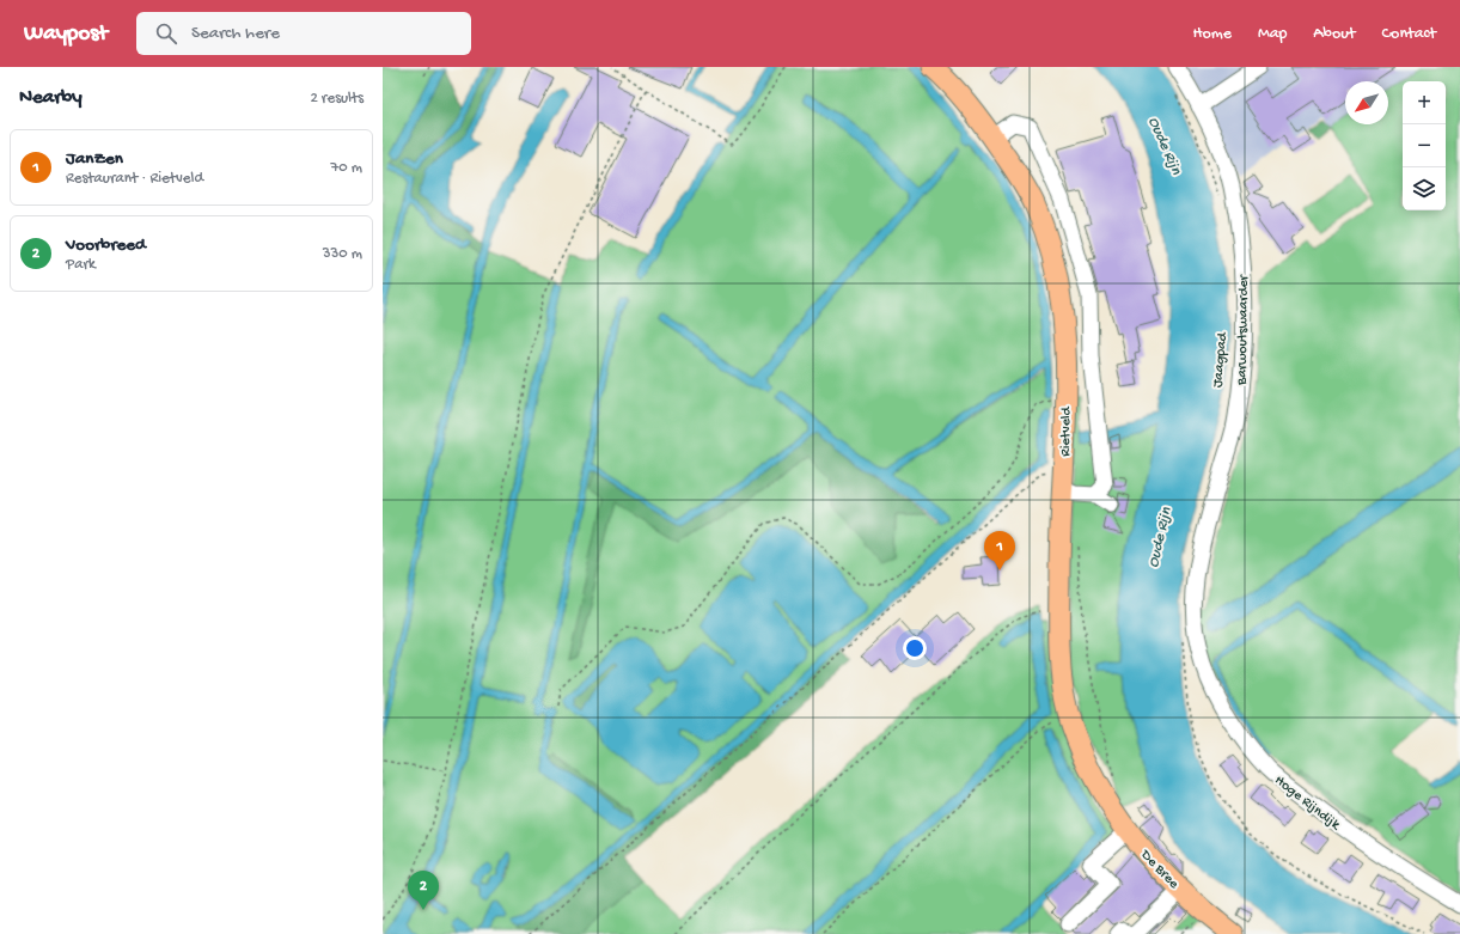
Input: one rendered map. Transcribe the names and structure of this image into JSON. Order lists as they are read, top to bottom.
{
  "streets": {
    "main road": ["Rietveld", "De Bree"],
    "street": ["Barwoutswaarder", "Hoge Rijndijk"]
  },
  "crossings": [
    ["Barwoutswaarder", "Hoge Rijndijk"],
    ["Rietveld", "De Bree"]
  ],
  "water": ["Oude Rijn"],
  "north": "bottom left",
  "page": {
    "header": "Waypost",
    "search": "Search here",
    "nav": [
      "Home",
      "Map",
      "About",
      "Contact"
    ],
    "heading": ["Nearby", "2 results"],
    "map_buttons": ["+", "−"],
    "list": [
      {
        "mark": "1",
        "name": "JanZen",
        "note": "Restaurant · Rietveld",
        "value": "70 m"
      },
      {
        "mark": "2",
        "name": "Voorbreed",
        "note": "Park",
        "value": "330 m"
      }
    ],
    "pins": ["1", "2"]
  }
}
